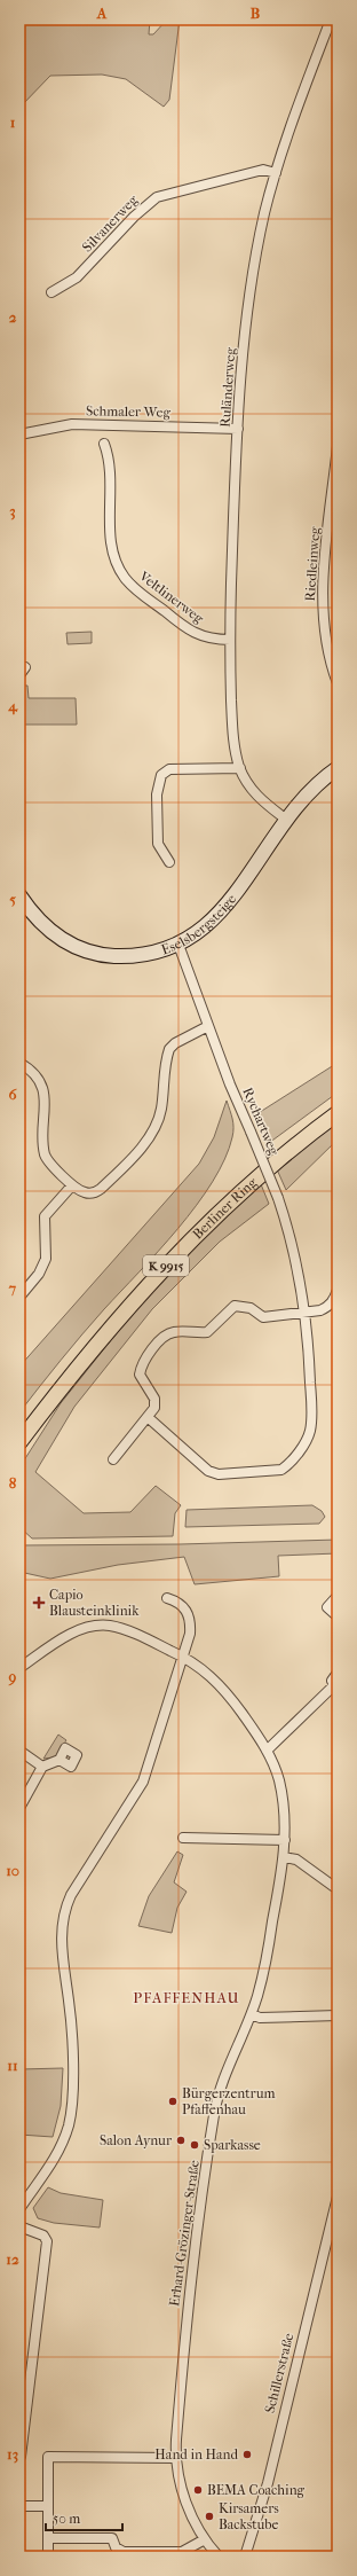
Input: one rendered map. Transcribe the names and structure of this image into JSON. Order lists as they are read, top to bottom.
{
  "streets": {
    "main road": ["Berliner Ring", "K 9915"],
    "street": [
      "Silvanerweg",
      "Ruländerweg",
      "Schmaler Weg",
      "Riedleinweg",
      "Veltlinerweg",
      "Eselsbergsteige",
      "Rychartweg",
      "Erhard-Grözinger-Straße",
      "Schillerstraße"
    ]
  },
  "crossings": [
    ["Silvanerweg", "Ruländerweg"],
    ["Ruländerweg", "Schmaler Weg"],
    ["Ruländerweg", "Veltlinerweg"],
    ["Ruländerweg", "Eselsbergsteige"],
    ["Eselsbergsteige", "Rychartweg"]
  ],
  "districts": ["PFAFFENHAU"],
  "places": {
    "health": ["Capio Blausteinklinik"],
    "other": [
      "Bürgerzentrum Pfaffenhau",
      "Salon Aynur",
      "Sparkasse",
      "Hand in Hand",
      "BEMA Coaching",
      "Kirsamers Backstube"
    ]
  },
  "scale_bar": "50 m",
  "grid": {
    "columns": ["A", "B"],
    "rows": [
      "1",
      "2",
      "3",
      "4",
      "5",
      "6",
      "7",
      "8",
      "9",
      "10",
      "11",
      "12",
      "13"
    ]
  }
}
